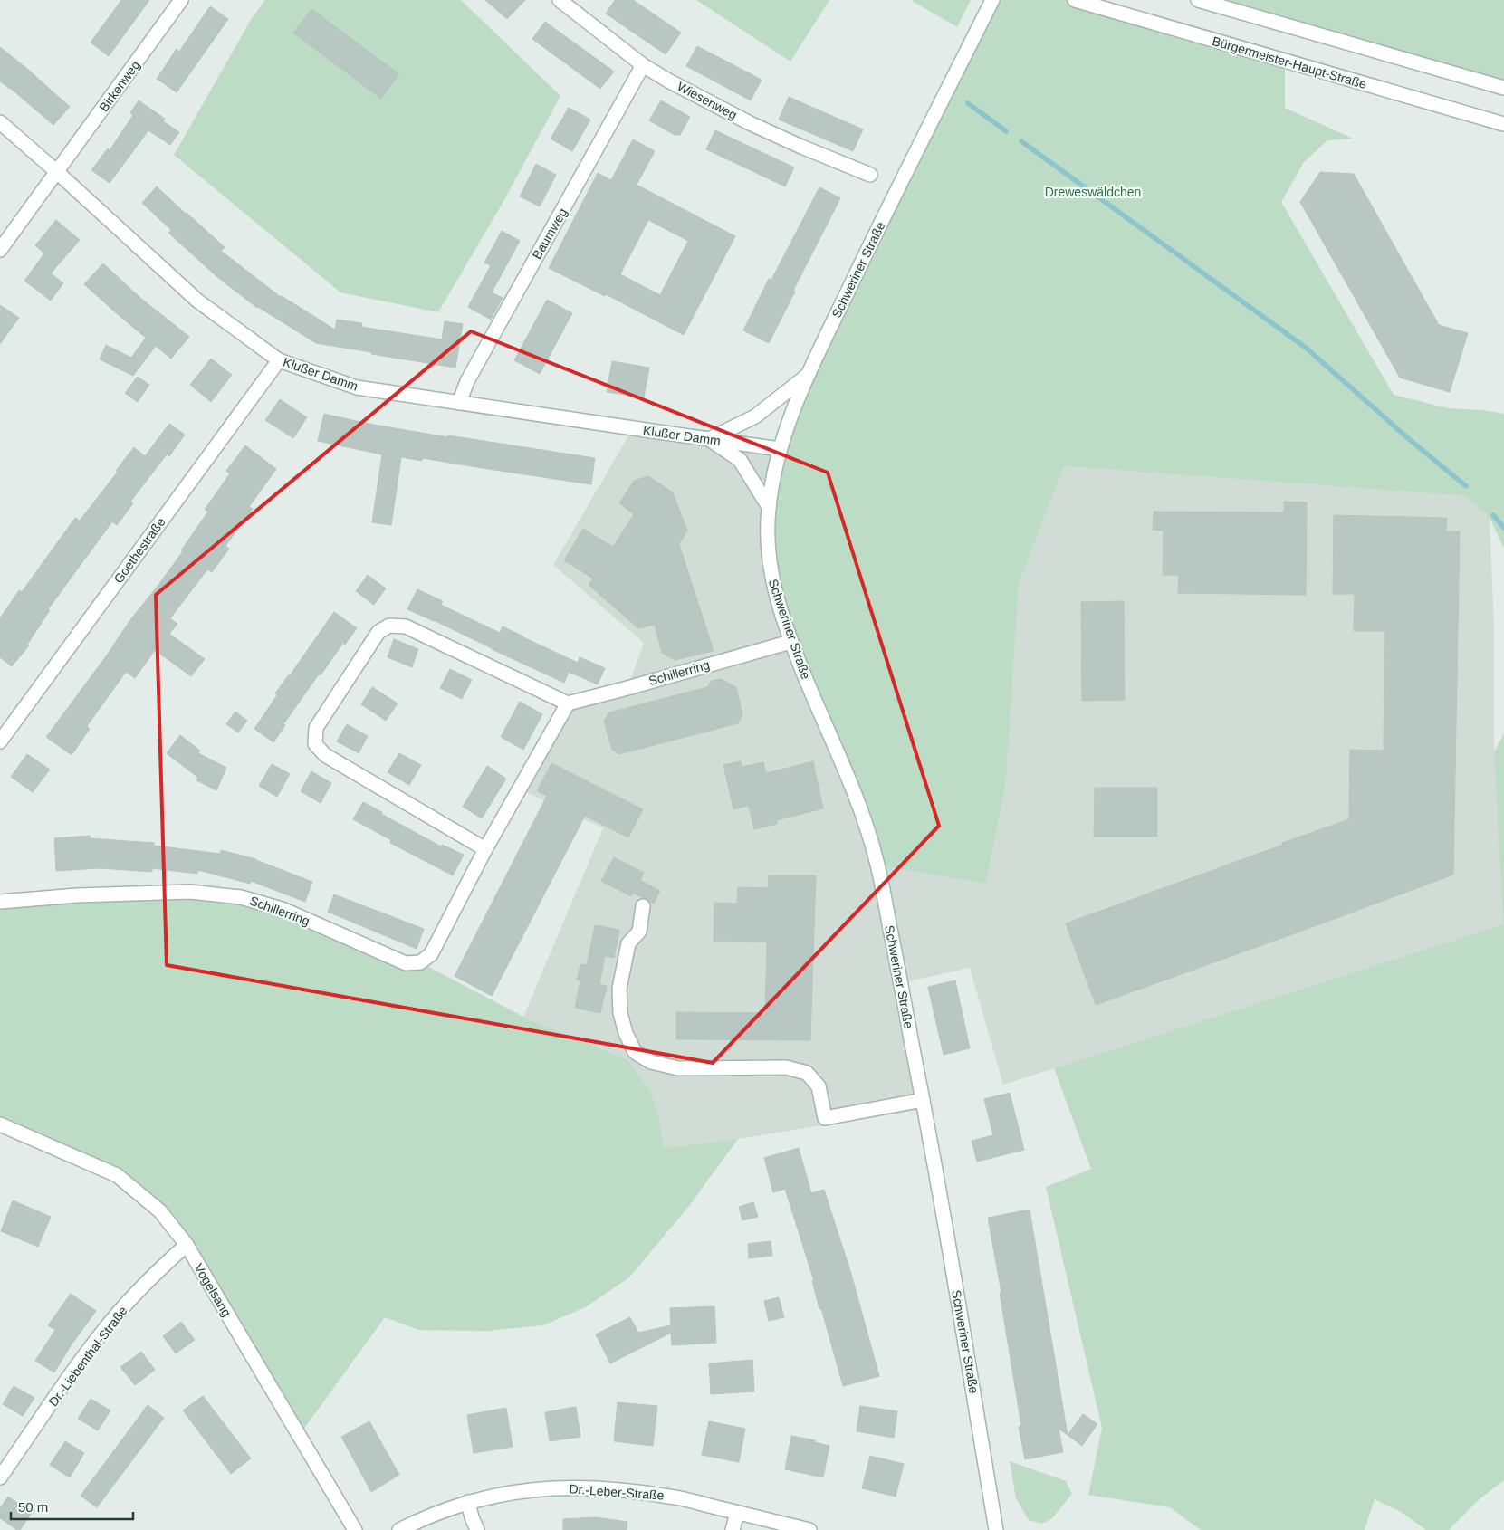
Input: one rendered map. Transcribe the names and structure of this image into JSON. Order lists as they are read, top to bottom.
{
  "streets": {
    "street": [
      "Bürgermeister-Haupt-Straße",
      "Birkenweg",
      "Wiesenweg",
      "Baumweg",
      "Schweriner Straße",
      "Klußer Damm",
      "Goethestraße",
      "Schillerring",
      "Vogelsang",
      "Dr.-Liebenthal-Straße",
      "Dr.-Leber-Straße"
    ]
  },
  "crossings": [
    ["Birkenweg", "Klußer Damm"],
    ["Wiesenweg", "Baumweg"],
    ["Baumweg", "Klußer Damm"],
    ["Schweriner Straße", "Klußer Damm"],
    ["Schweriner Straße", "Schillerring"],
    ["Klußer Damm", "Goethestraße"],
    ["Vogelsang", "Dr.-Liebenthal-Straße"]
  ],
  "parks": ["Dreweswäldchen"],
  "scale_bar": "50 m"
}
